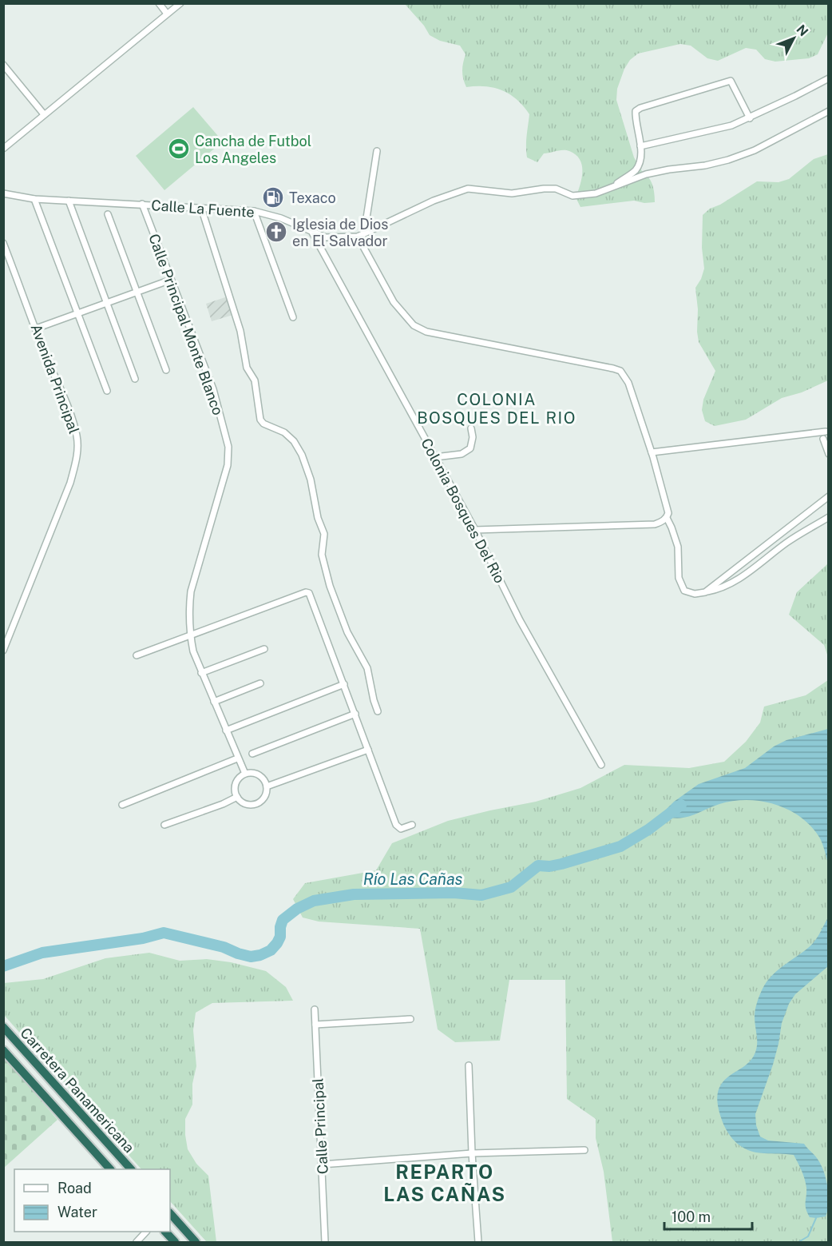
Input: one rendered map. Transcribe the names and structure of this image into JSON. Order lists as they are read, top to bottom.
{
  "streets": {
    "highway": ["Carretera Panamericana"],
    "street": [
      "Calle La Fuente",
      "Calle Principal Monte Blanco",
      "Avenida Principal",
      "Colonia Bosques Del Rio",
      "Calle Principal"
    ]
  },
  "crossings": [
    ["Calle La Fuente", "Calle Principal Monte Blanco"],
    ["Calle La Fuente", "Colonia Bosques Del Rio"]
  ],
  "districts": ["COLONIA BOSQUES DEL RIO", "REPARTO LAS CAÑAS"],
  "water": ["Río Las Cañas"],
  "places": {
    "sports": ["Cancha de Futbol Los Angeles"],
    "fuel station": ["Texaco"],
    "church": ["Iglesia de Dios en El Salvador"]
  },
  "legend": ["Road", "Water"],
  "scale_bar": "100 m",
  "north": "top right"
}
